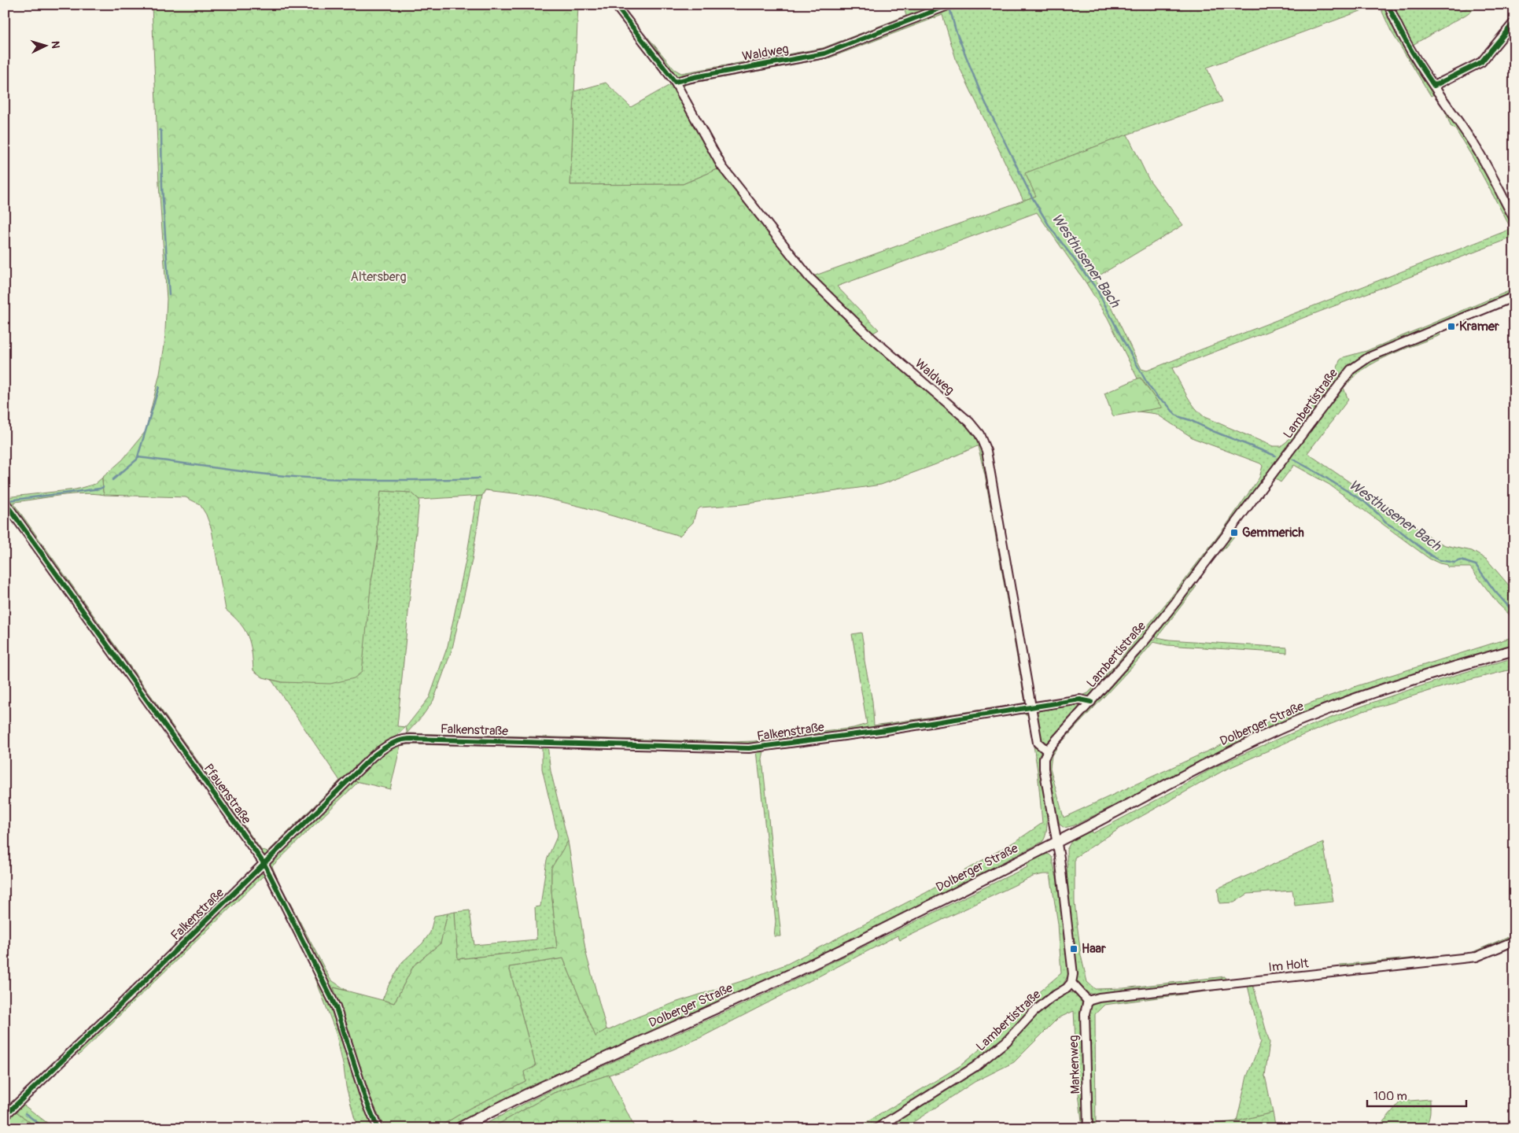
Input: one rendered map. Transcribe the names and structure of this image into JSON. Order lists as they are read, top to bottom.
{
  "streets": {
    "main road": ["Dolberger Straße"],
    "street": [
      "Waldweg",
      "Lambertistraße",
      "Falkenstraße",
      "Pfauenstraße",
      "Im Holt",
      "Markenweg"
    ]
  },
  "crossings": [
    ["Waldweg", "Lambertistraße"],
    ["Waldweg", "Falkenstraße"],
    ["Lambertistraße", "Falkenstraße"],
    ["Falkenstraße", "Pfauenstraße"],
    ["Im Holt", "Markenweg"]
  ],
  "water": ["Westhusener Bach"],
  "parks": ["Altersberg"],
  "places": {
    "transit": ["Kramer", "Gemmerich", "Haar"]
  },
  "scale_bar": "100 m",
  "north": "right"
}
